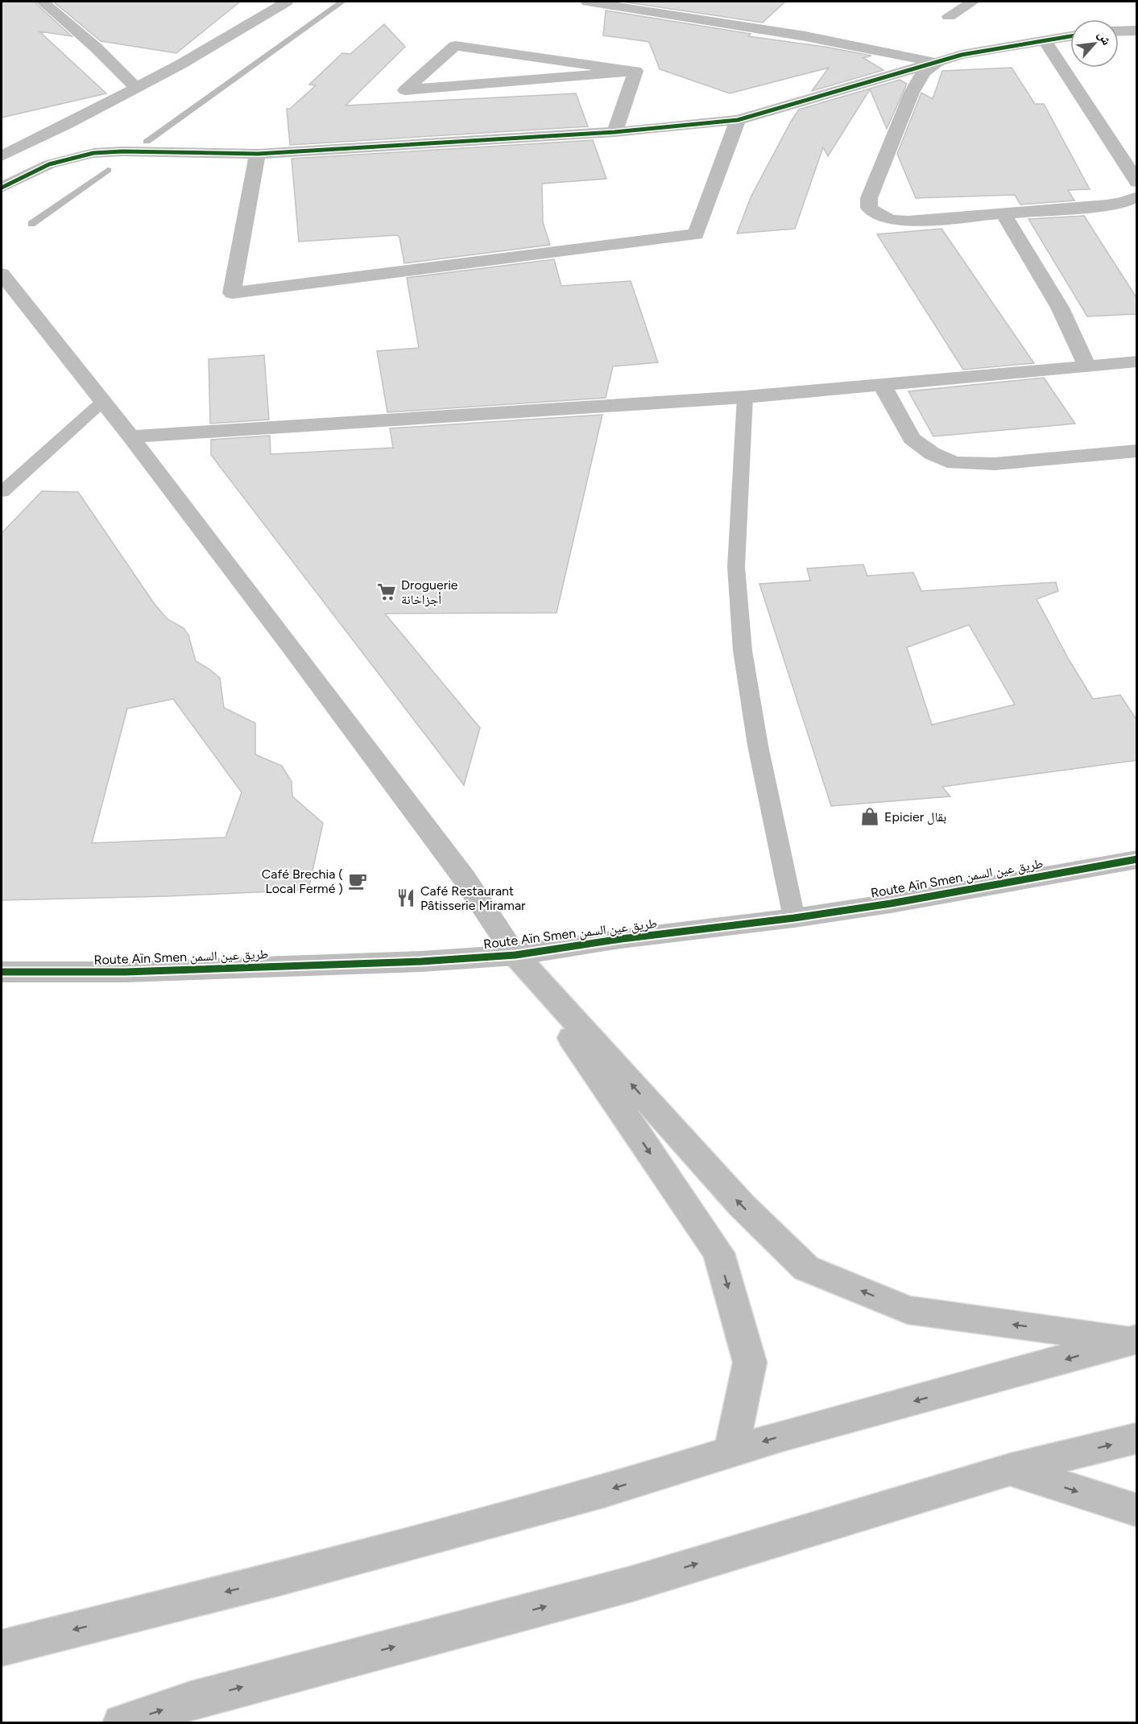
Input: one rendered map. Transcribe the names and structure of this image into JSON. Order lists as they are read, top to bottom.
{
  "streets": {
    "main road": ["Route Aïn Smen طريق عين السمن"]
  },
  "places": {
    "supermarket": ["Droguerie أجزاخانة"],
    "shop": ["Epicier بقال"],
    "cafe": ["Café Brechia ( Local Fermé )"],
    "restaurant": ["Café Restaurant Pâtisserie Miramar"]
  },
  "north": "top right"
}
